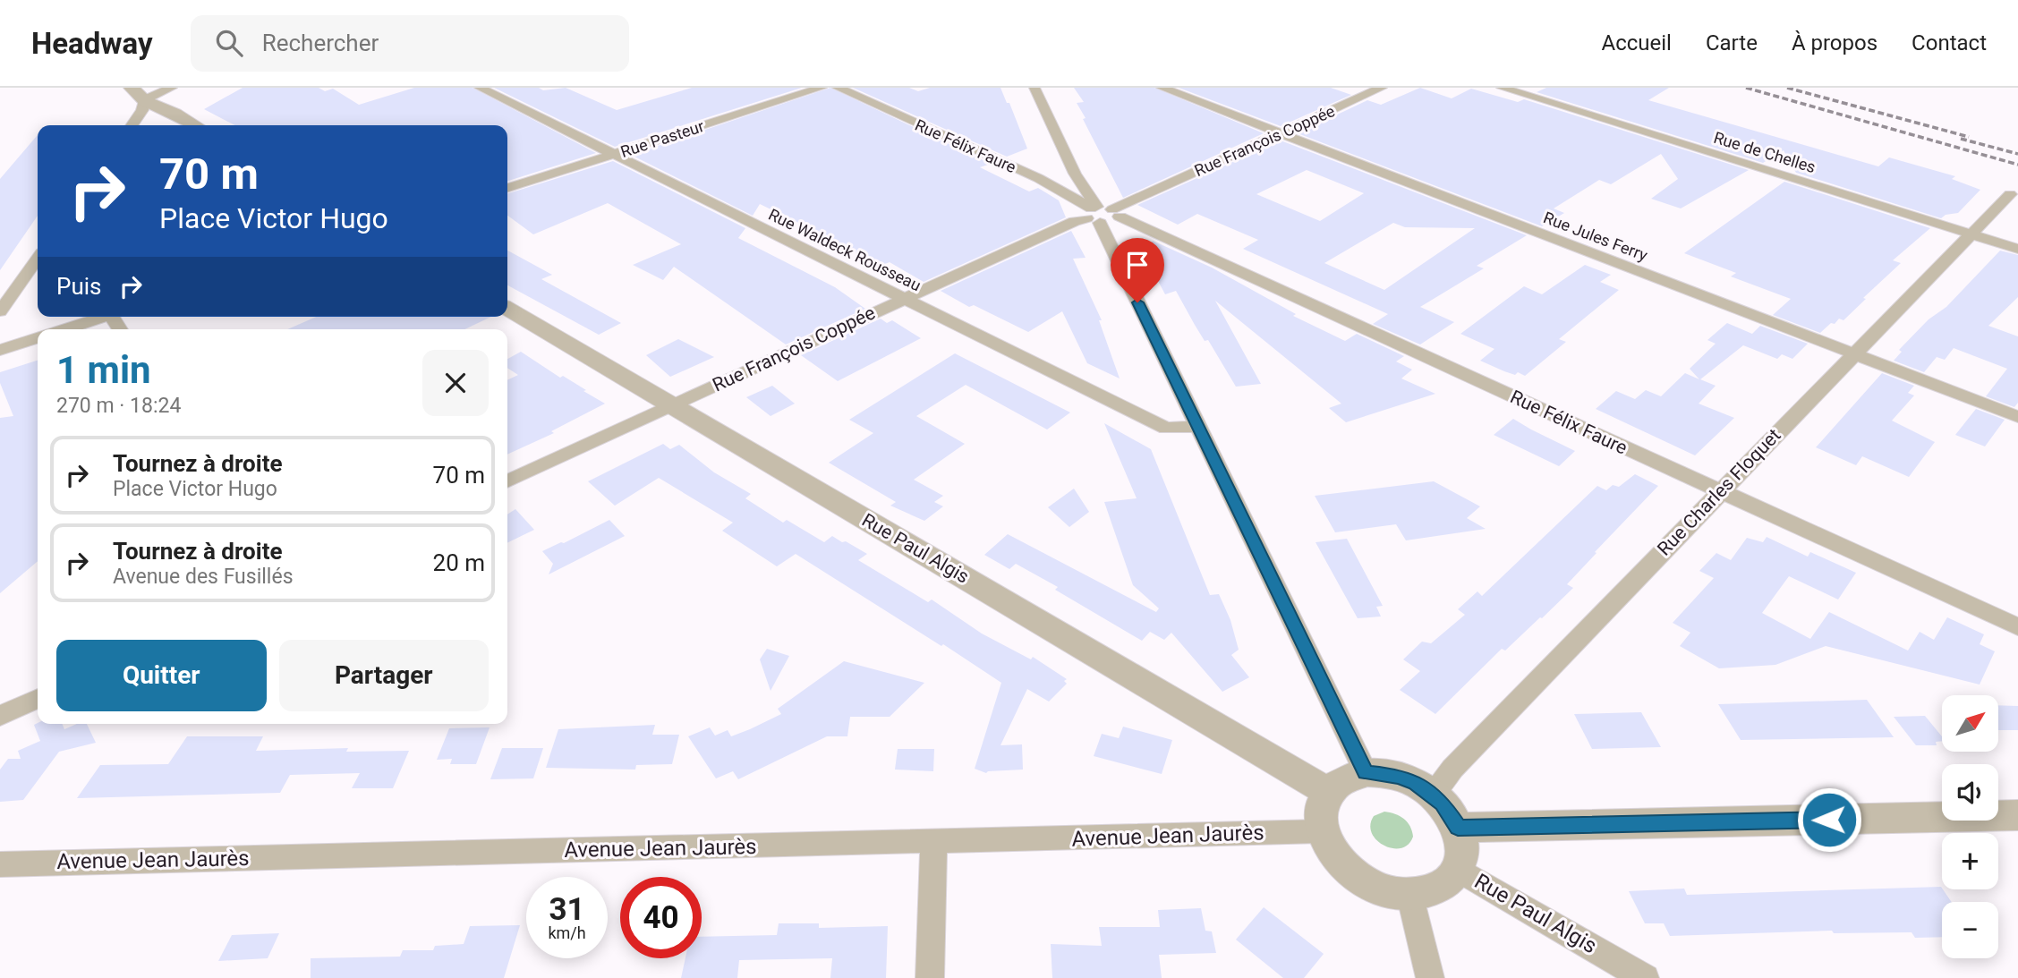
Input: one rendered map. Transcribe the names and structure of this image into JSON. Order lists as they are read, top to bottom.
{
  "streets": {
    "street": [
      "Rue Pasteur",
      "Rue François Coppée",
      "Rue Félix Faure",
      "Rue de Chelles",
      "Rue Jules Ferry",
      "Rue Waldeck Rousseau",
      "Rue Charles Floquet",
      "Rue Paul Algis",
      "Avenue Jean Jaurès"
    ]
  },
  "crossings": [
    ["Rue Pasteur", "Rue Waldeck Rousseau"],
    ["Rue François Coppée", "Rue Félix Faure"],
    ["Rue François Coppée", "Rue Jules Ferry"],
    ["Rue François Coppée", "Rue Waldeck Rousseau"],
    ["Rue François Coppée", "Rue Paul Algis"],
    ["Rue Félix Faure", "Rue Charles Floquet"],
    ["Rue de Chelles", "Rue Charles Floquet"],
    ["Rue Jules Ferry", "Rue Charles Floquet"],
    ["Rue Charles Floquet", "Rue Paul Algis"],
    ["Rue Charles Floquet", "Avenue Jean Jaurès"],
    ["Rue Paul Algis", "Avenue Jean Jaurès"]
  ],
  "north": "top right",
  "page": {
    "header": "Headway",
    "search": "Rechercher",
    "nav": [
      "Accueil",
      "Carte",
      "À propos",
      "Contact"
    ],
    "turn": ["70 m", "Place Victor Hugo"],
    "then": "Puis",
    "heading": ["1 min", "270 m · 18:24"],
    "list": [
      {
        "name": "Tournez à droite",
        "note": "Place Victor Hugo",
        "value": "70 m"
      },
      {
        "name": "Tournez à droite",
        "note": "Avenue des Fusillés",
        "value": "20 m"
      }
    ],
    "buttons": ["Quitter", "Partager"],
    "map_buttons": ["+", "−"],
    "speed": "31 km/h",
    "limit": "40"
  }
}
